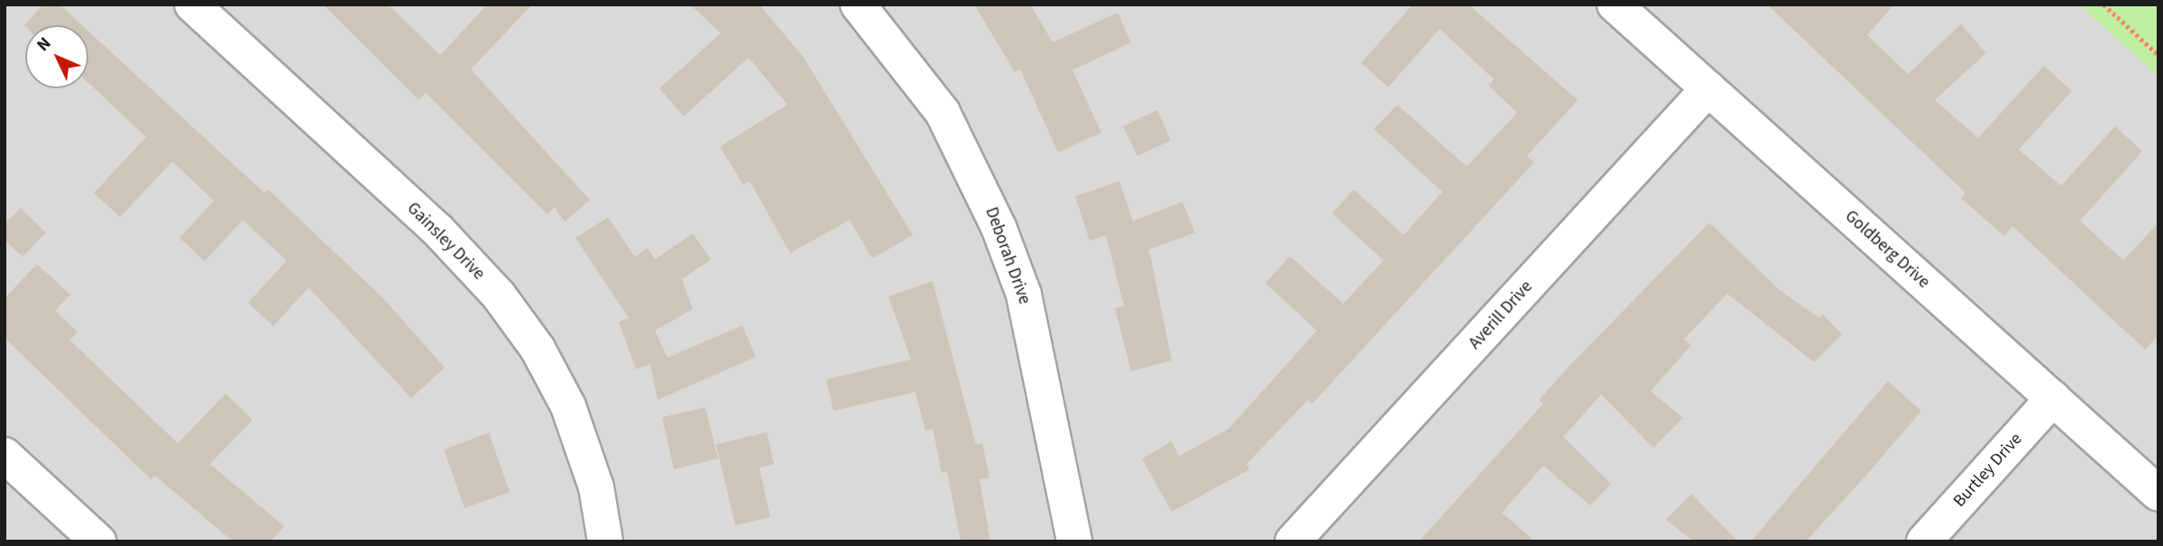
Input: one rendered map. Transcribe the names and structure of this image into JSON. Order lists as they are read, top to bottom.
{
  "streets": {
    "street": [
      "Gainsley Drive",
      "Goldberg Drive",
      "Deborah Drive",
      "Averill Drive",
      "Burtley Drive"
    ]
  },
  "crossings": [
    ["Goldberg Drive", "Averill Drive"],
    ["Goldberg Drive", "Burtley Drive"]
  ],
  "north": "top left"
}
